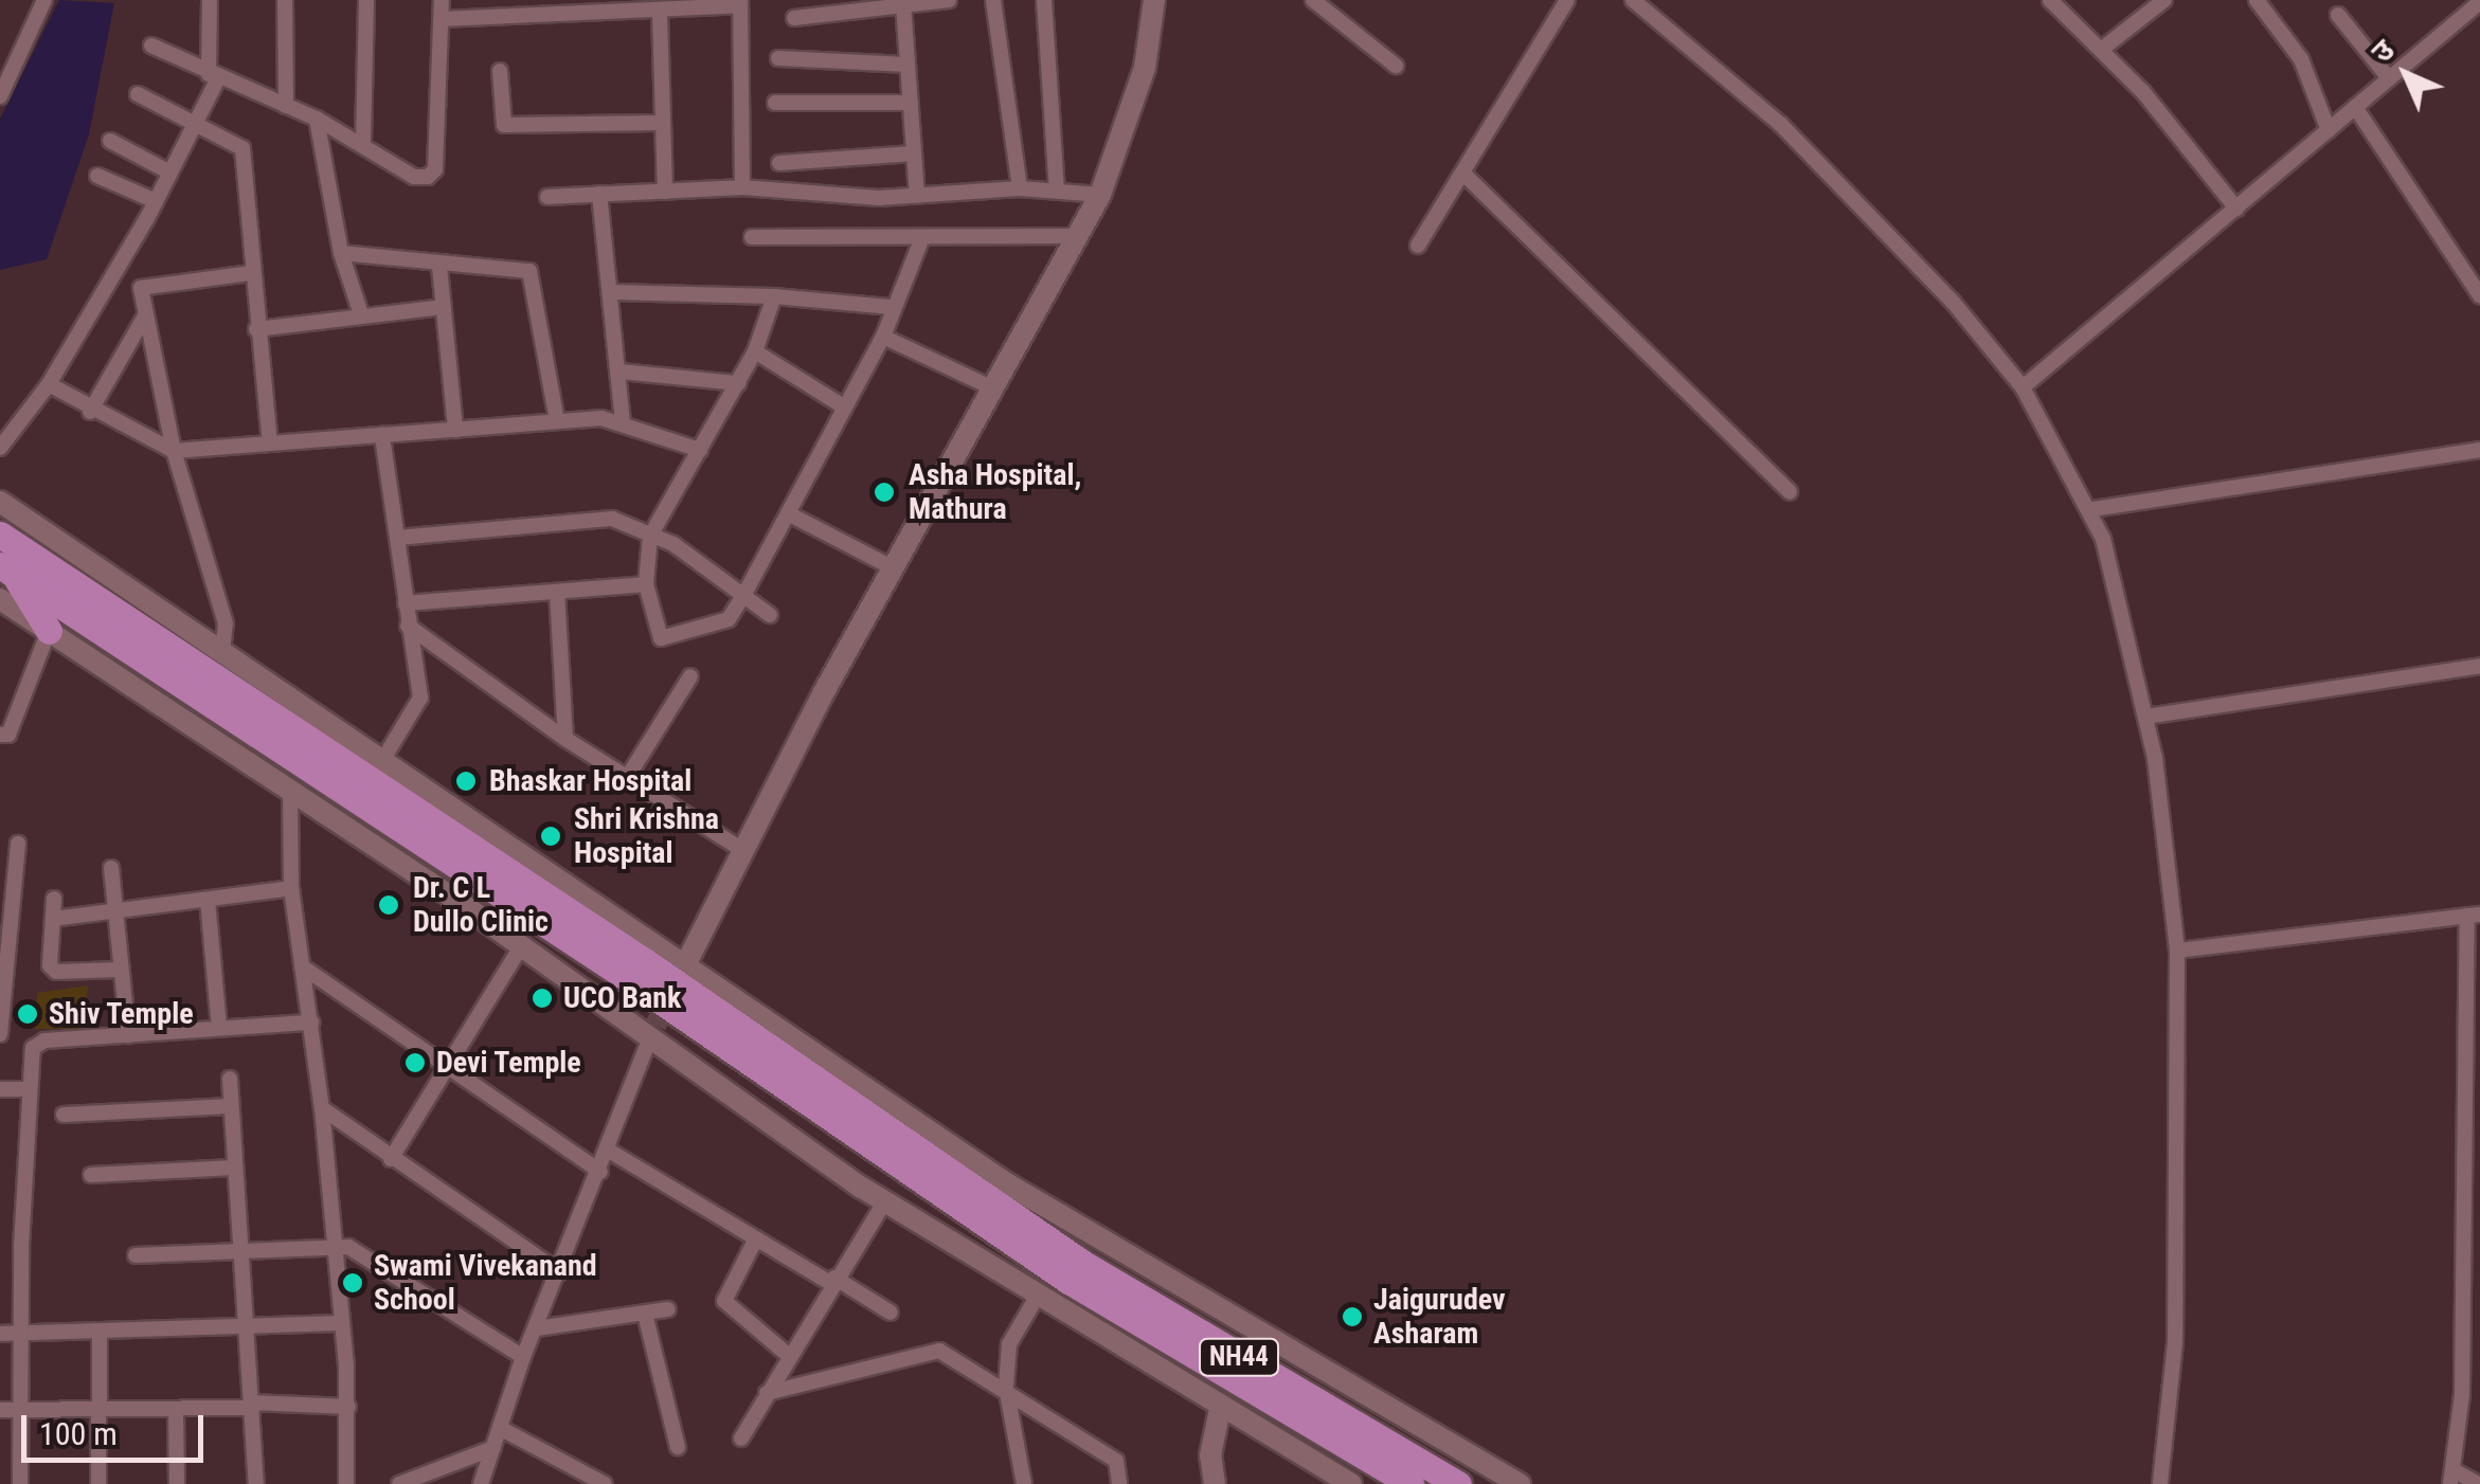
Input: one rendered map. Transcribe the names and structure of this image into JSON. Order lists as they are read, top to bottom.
{
  "streets": {
    "highway": ["NH44"]
  },
  "places": [
    "Asha Hospital, Mathura",
    "Bhaskar Hospital",
    "Shri Krishna Hospital",
    "Dr. C L Dullo Clinic",
    "UCO Bank",
    "Shiv Temple",
    "Devi Temple",
    "Swami Vivekanand School",
    "Jaigurudev Asharam"
  ],
  "scale_bar": "100 m",
  "north": "top left"
}
